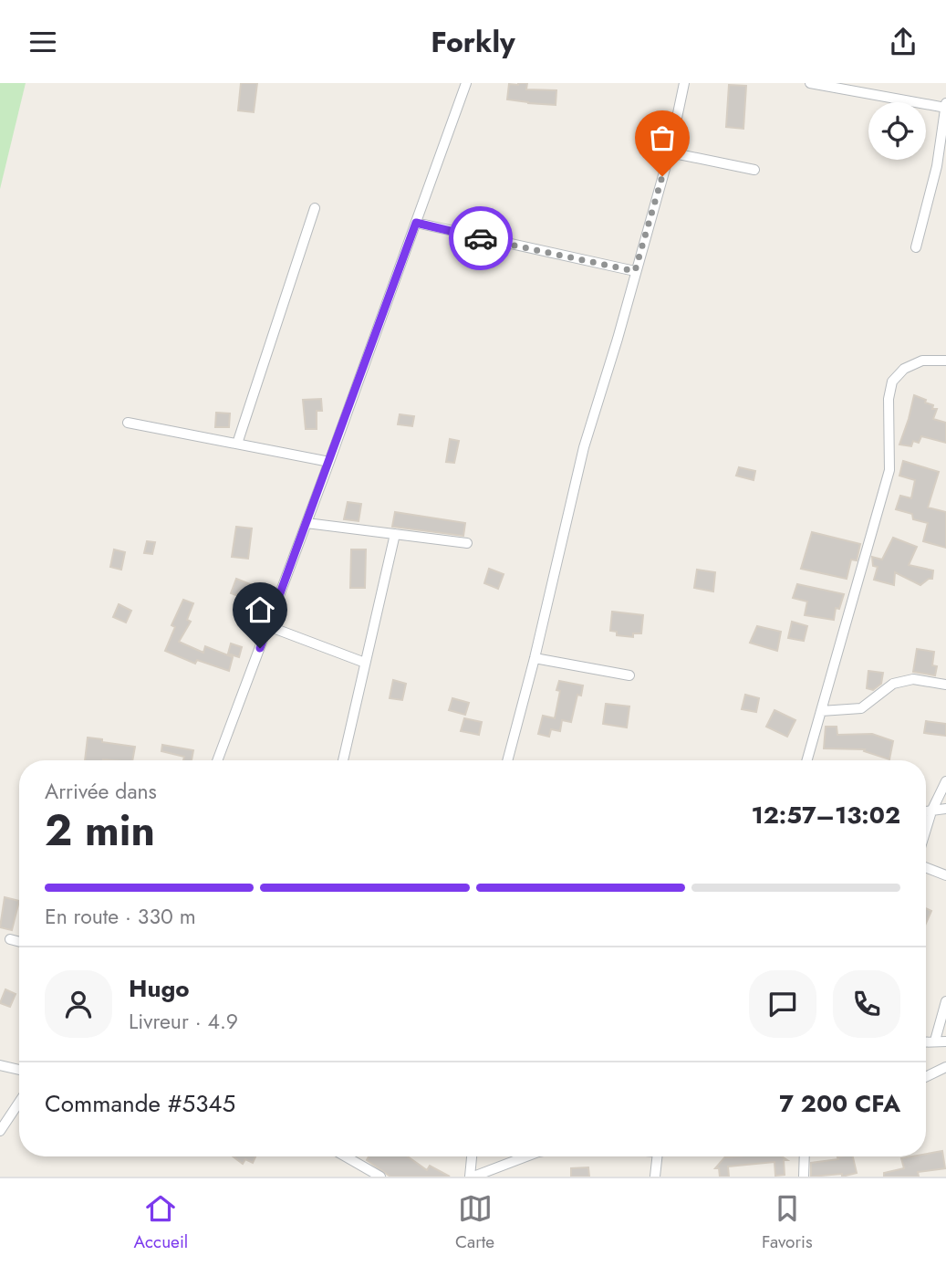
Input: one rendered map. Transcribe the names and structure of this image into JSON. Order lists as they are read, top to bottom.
{
  "page": {
    "header": "Forkly",
    "heading": ["2 min", "Arrivée dans", "12:57–13:02"],
    "panel": [
      "Hugo",
      "Livreur · 4.9",
      "Commande #5345",
      "7 200 CFA"
    ],
    "bar": "En route · 330 m",
    "tabs": ["Accueil", "Carte", "Favoris"]
  }
}
